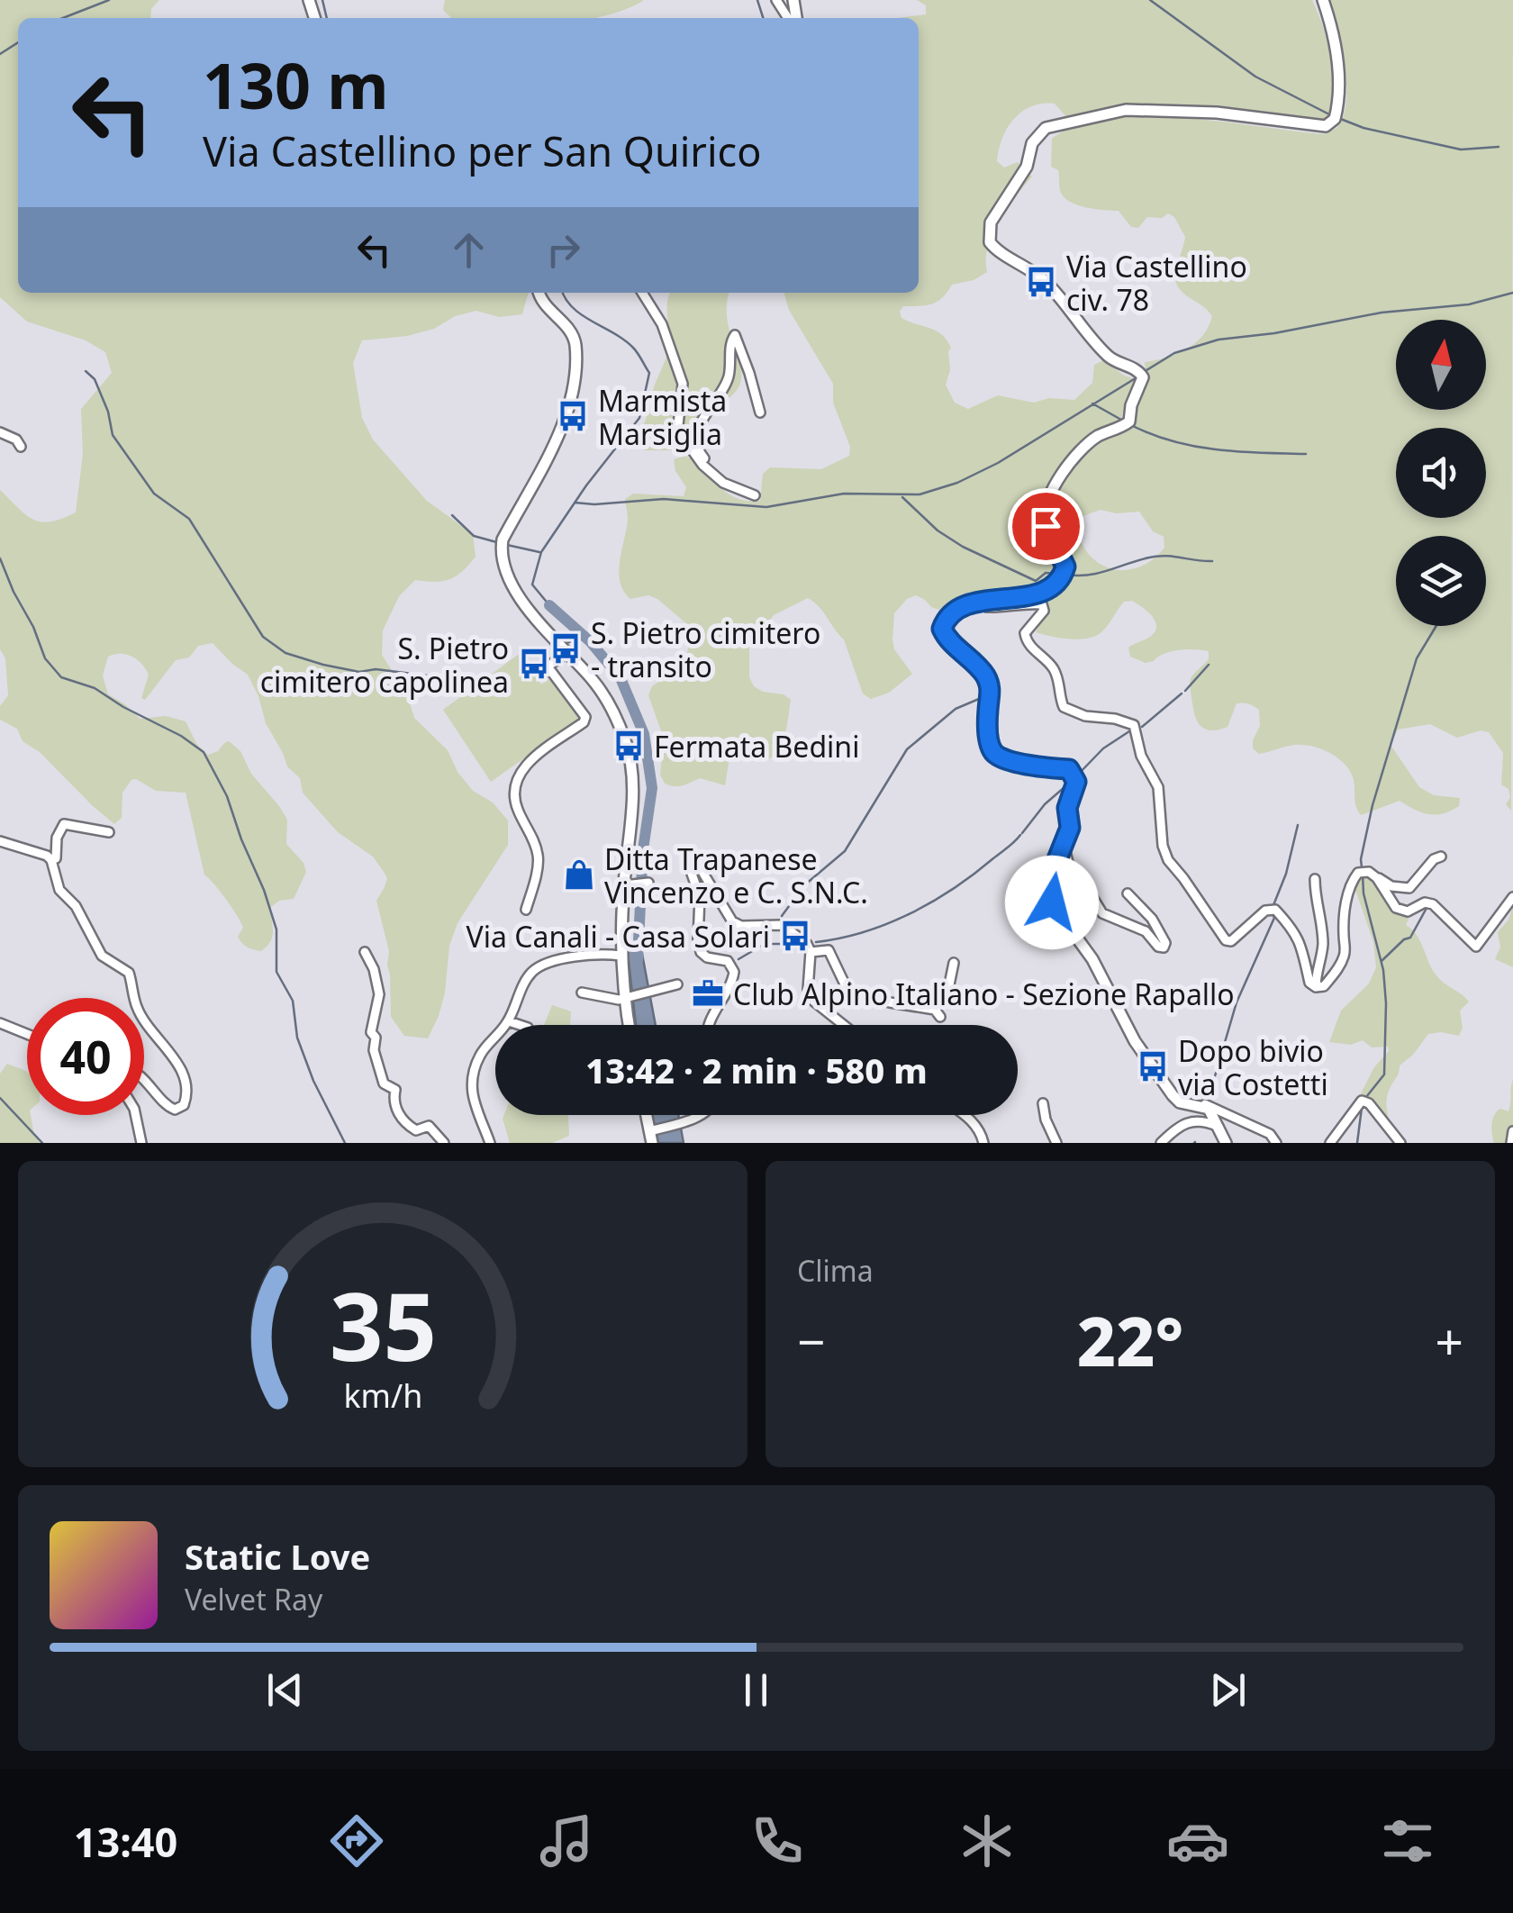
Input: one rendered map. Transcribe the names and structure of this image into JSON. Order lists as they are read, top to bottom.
{
  "places": {
    "bus stop": [
      "Via Castellino civ. 78",
      "Marmista Marsiglia",
      "S. Pietro cimitero - transito",
      "S. Pietro cimitero capolinea",
      "Fermata Bedini",
      "Via Canali - Casa Solari",
      "Dopo bivio via Costetti"
    ],
    "shop": ["Ditta Trapanese Vincenzo e C. S.N.C."],
    "office": ["Club Alpino Italiano - Sezione Rapallo"]
  },
  "north": "top",
  "page": {
    "turn": ["130 m", "Via Castellino per San Quirico"],
    "limit": "40",
    "trip": "13:42 · 2 min · 580 m",
    "tile": "Clima",
    "heat": ["−", "22°", "+"],
    "song": ["Static Love", "Velvet Ray"],
    "tabs": "13:40",
    "gauge": ["35", "km/h"]
  }
}
